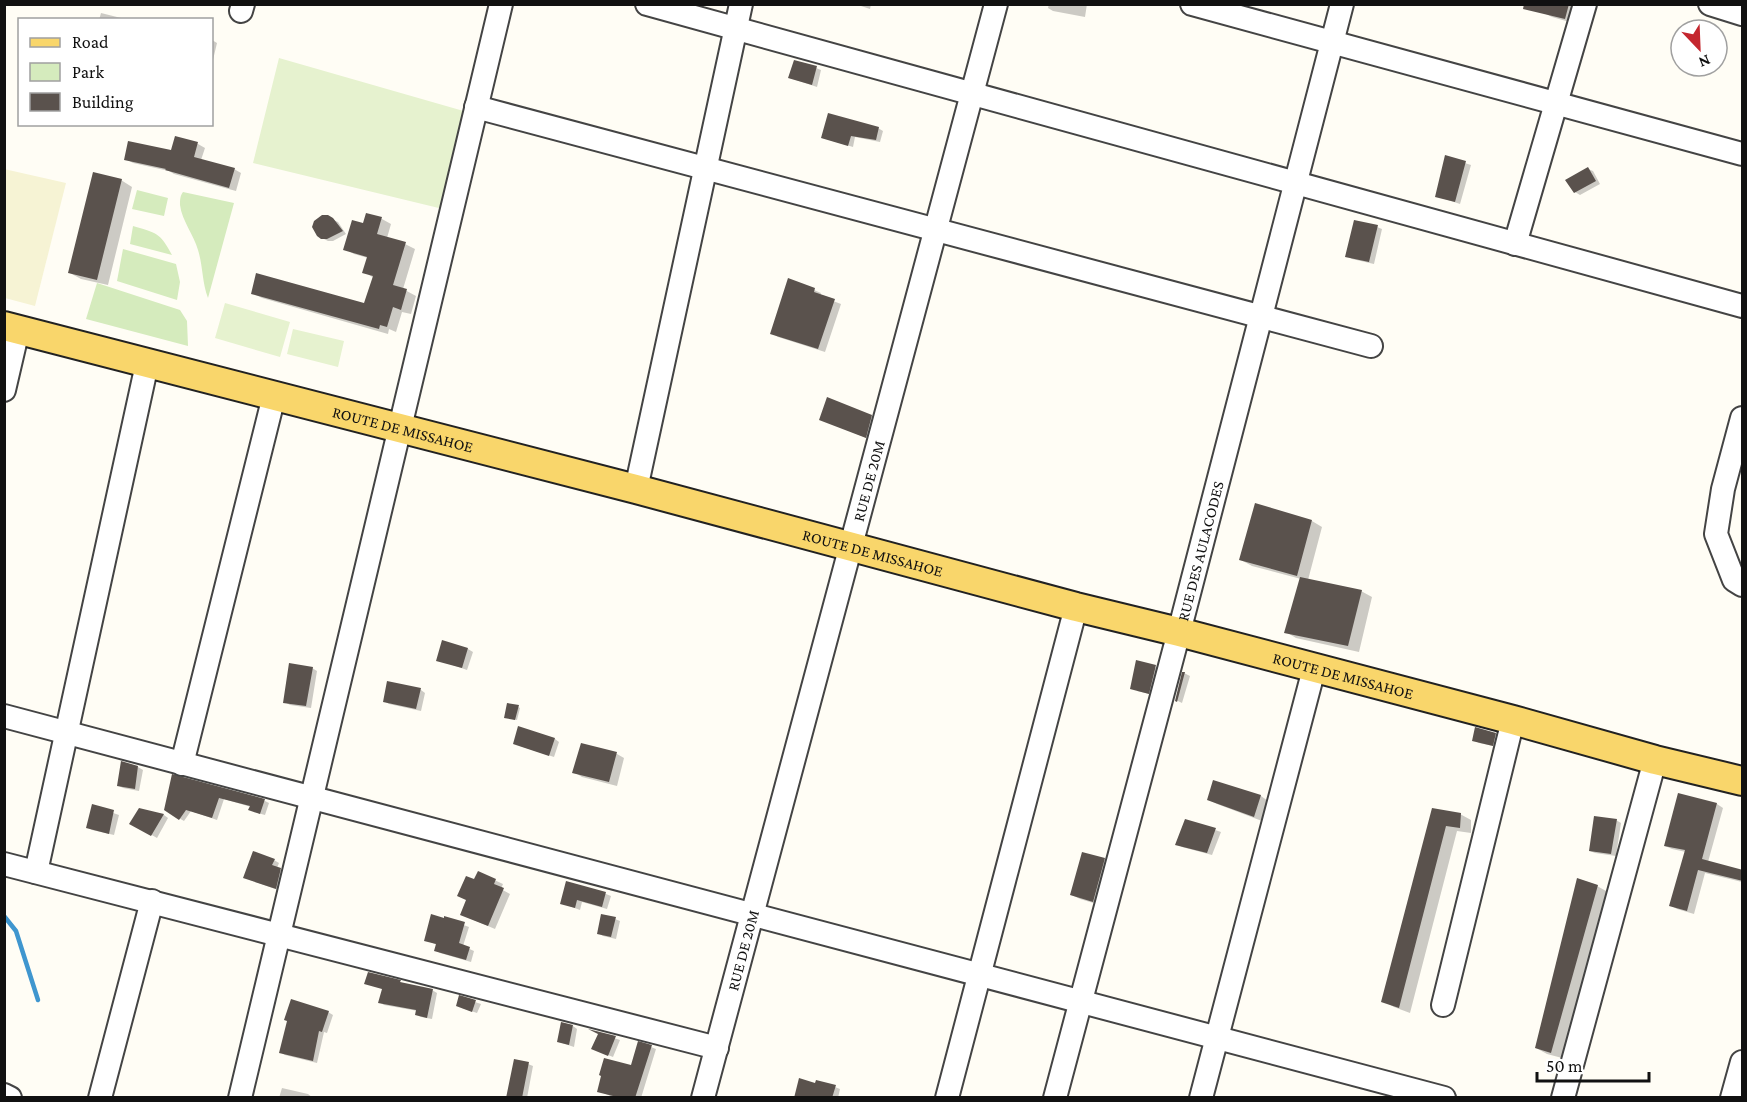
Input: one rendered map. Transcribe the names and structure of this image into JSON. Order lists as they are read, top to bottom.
{
  "streets": {
    "main road": ["ROUTE DE MISSAHOE"],
    "street": ["RUE DE 20M", "RUE DES AULACODES"]
  },
  "crossings": [
    ["ROUTE DE MISSAHOE", "RUE DE 20M"],
    ["ROUTE DE MISSAHOE", "RUE DES AULACODES"]
  ],
  "legend": ["Road", "Park", "Building"],
  "scale_bar": "50 m",
  "north": "bottom right"
}
